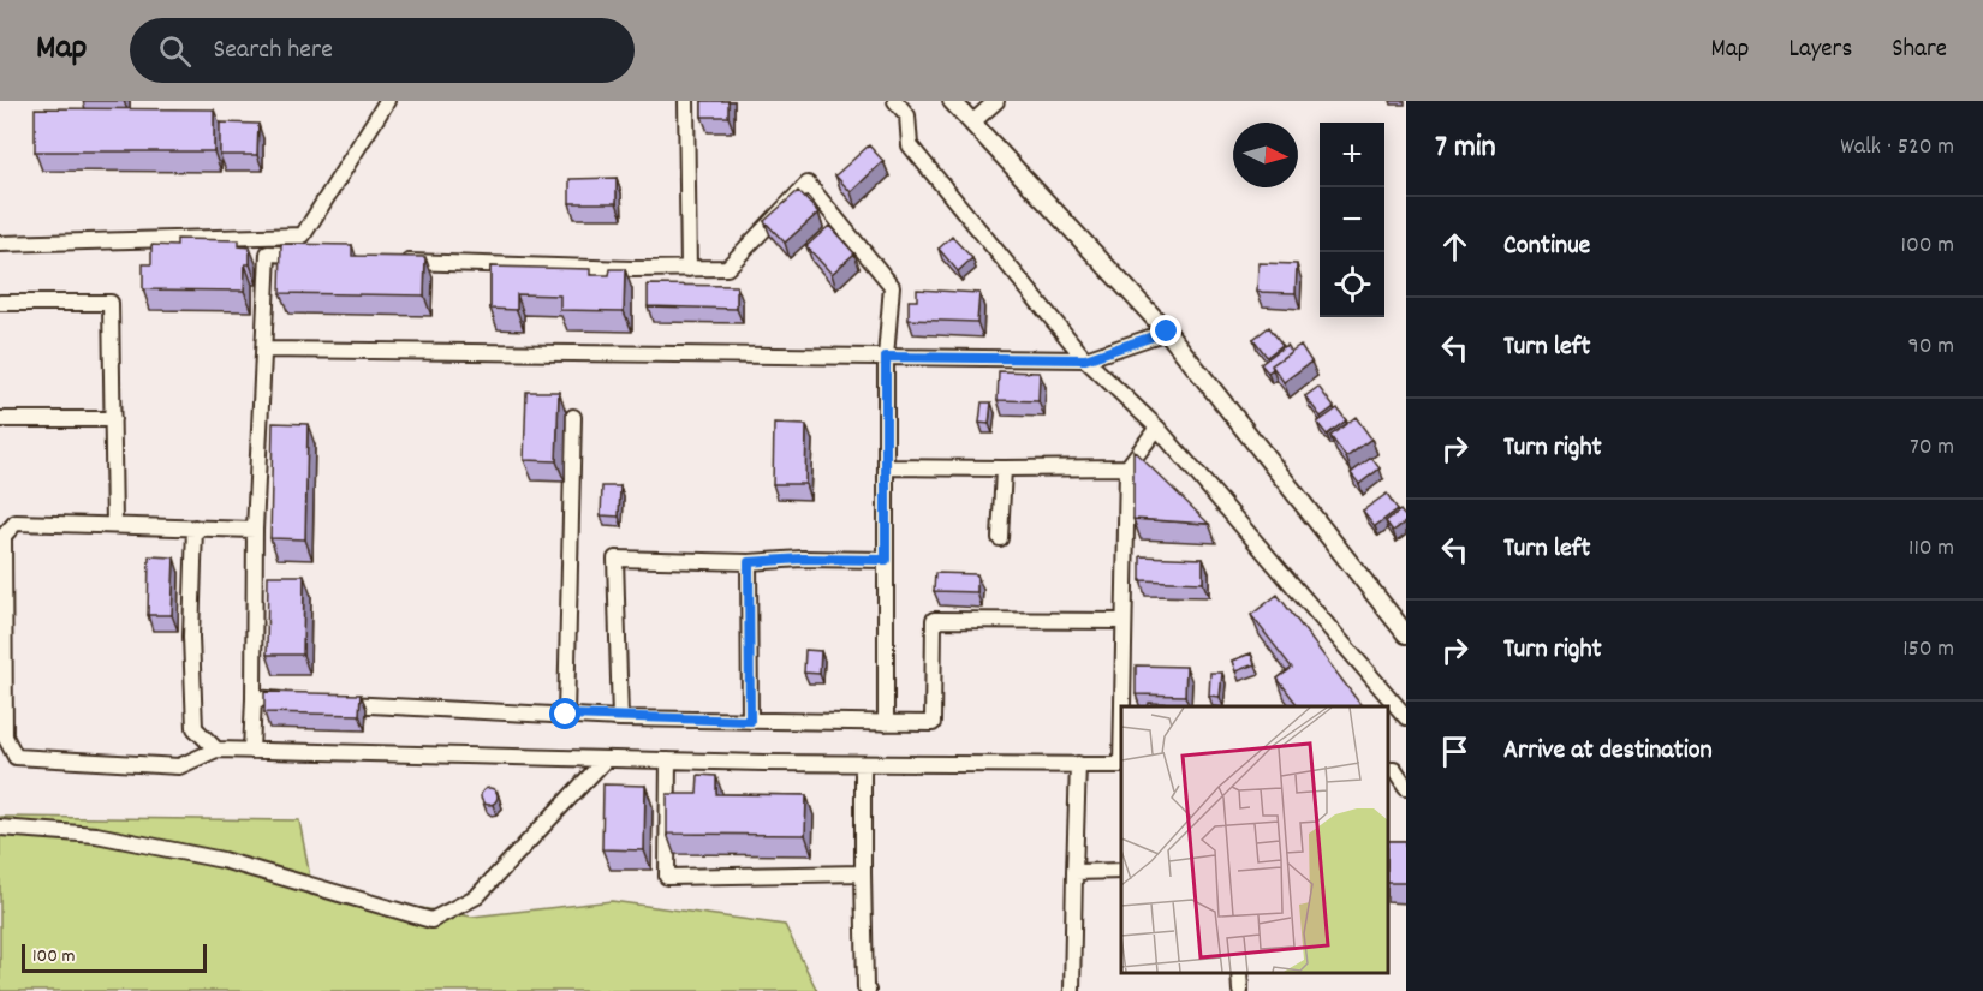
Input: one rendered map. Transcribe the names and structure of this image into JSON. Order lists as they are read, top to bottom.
{
  "scale_bar": "100 m",
  "north": "right",
  "page": {
    "header": "Map",
    "search": "Search here",
    "nav": ["Map", "Layers", "Share"],
    "heading": ["7 min", "Walk · 520 m"],
    "map_buttons": ["+", "−"],
    "list": [
      ["Continue", "100 m"],
      ["Turn left", "90 m"],
      ["Turn right", "70 m"],
      ["Turn left", "110 m"],
      ["Turn right", "150 m"],
      "Arrive at destination"
    ],
    "scale": "100 m"
  }
}
